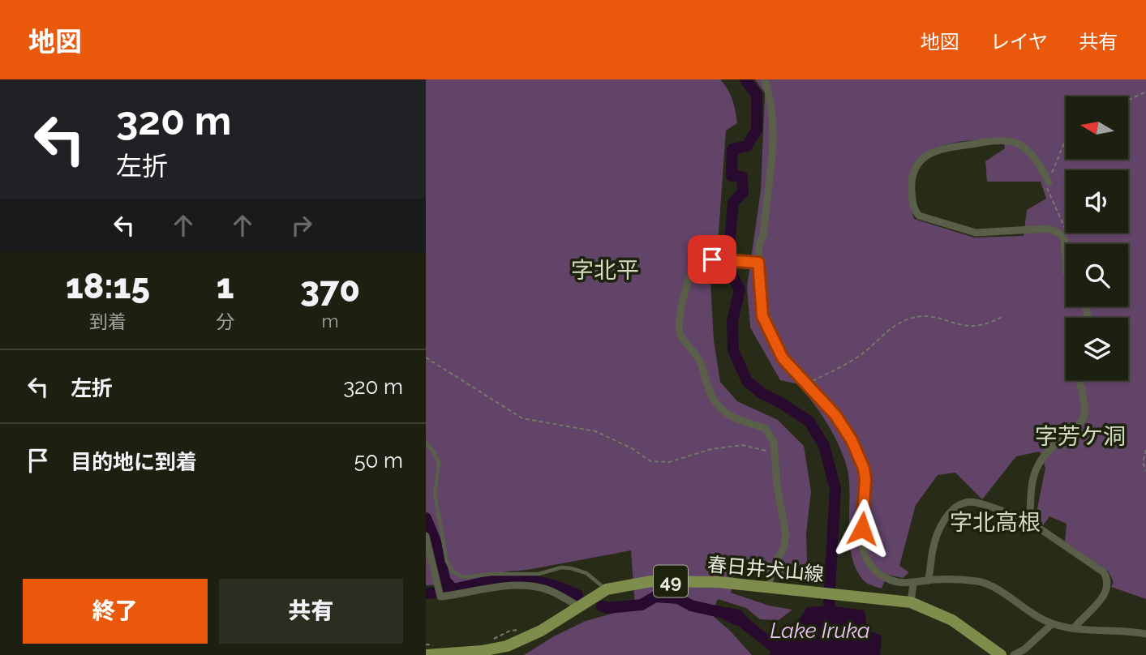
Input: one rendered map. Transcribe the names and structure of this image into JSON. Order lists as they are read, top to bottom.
{
  "streets": {
    "main road": ["春日井犬山線", "49"]
  },
  "districts": ["字北平", "字芳ケ洞", "字北高根"],
  "water": ["Lake Iruka"],
  "north": "left",
  "page": {
    "header": "地図",
    "nav": ["地図", "レイヤ", "共有"],
    "turn": ["320 m", "左折"],
    "eta": [
      "18:15",
      "到着",
      "1",
      "分",
      "370",
      "m"
    ],
    "list": [
      {
        "name": "左折",
        "value": "320 m"
      },
      {
        "name": "目的地に到着",
        "value": "50 m"
      }
    ],
    "buttons": ["終了", "共有"]
  }
}
